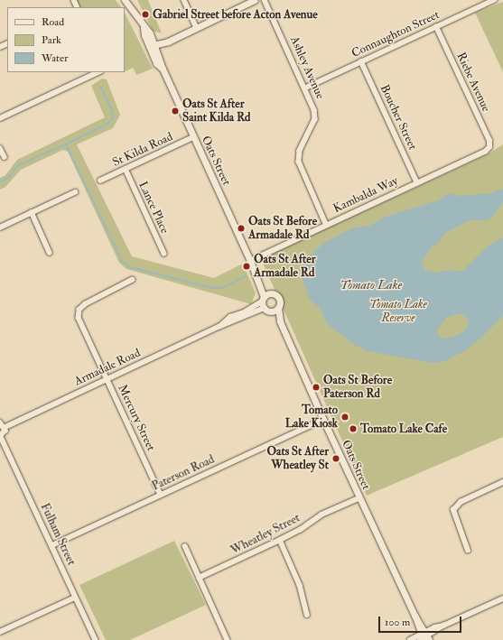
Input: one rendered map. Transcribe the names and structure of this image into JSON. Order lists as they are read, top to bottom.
{
  "streets": {
    "street": [
      "Connaughton Street",
      "Ashley Avenue",
      "Riebe Avenue",
      "Boucher Street",
      "St Kilda Road",
      "Oats Street",
      "Kambalda Way",
      "Lance Place",
      "Armadale Road",
      "Mercury Street",
      "Paterson Road",
      "Fulham Street",
      "Wheatley Street"
    ]
  },
  "crossings": [
    ["Connaughton Street", "Ashley Avenue"],
    ["Connaughton Street", "Riebe Avenue"],
    ["Connaughton Street", "Boucher Street"],
    ["Ashley Avenue", "Kambalda Way"],
    ["Riebe Avenue", "Kambalda Way"],
    ["Boucher Street", "Kambalda Way"],
    ["St Kilda Road", "Oats Street"],
    ["St Kilda Road", "Lance Place"],
    ["Oats Street", "Kambalda Way"],
    ["Oats Street", "Armadale Road"],
    ["Oats Street", "Paterson Road"],
    ["Oats Street", "Wheatley Street"],
    ["Armadale Road", "Mercury Street"],
    ["Mercury Street", "Paterson Road"],
    ["Paterson Road", "Fulham Street"]
  ],
  "water": ["Tomato Lake"],
  "parks": ["Tomato Lake Reserve"],
  "places": [
    "Gabriel Street before Acton Avenue",
    "Oats St After Saint Kilda Rd",
    "Oats St Before Armadale Rd",
    "Oats St After Armadale Rd",
    "Oats St Before Paterson Rd",
    "Tomato Lake Kiosk",
    "Tomato Lake Cafe",
    "Oats St After Wheatley St"
  ],
  "legend": ["Road", "Park", "Water"],
  "scale_bar": "100 m"
}
